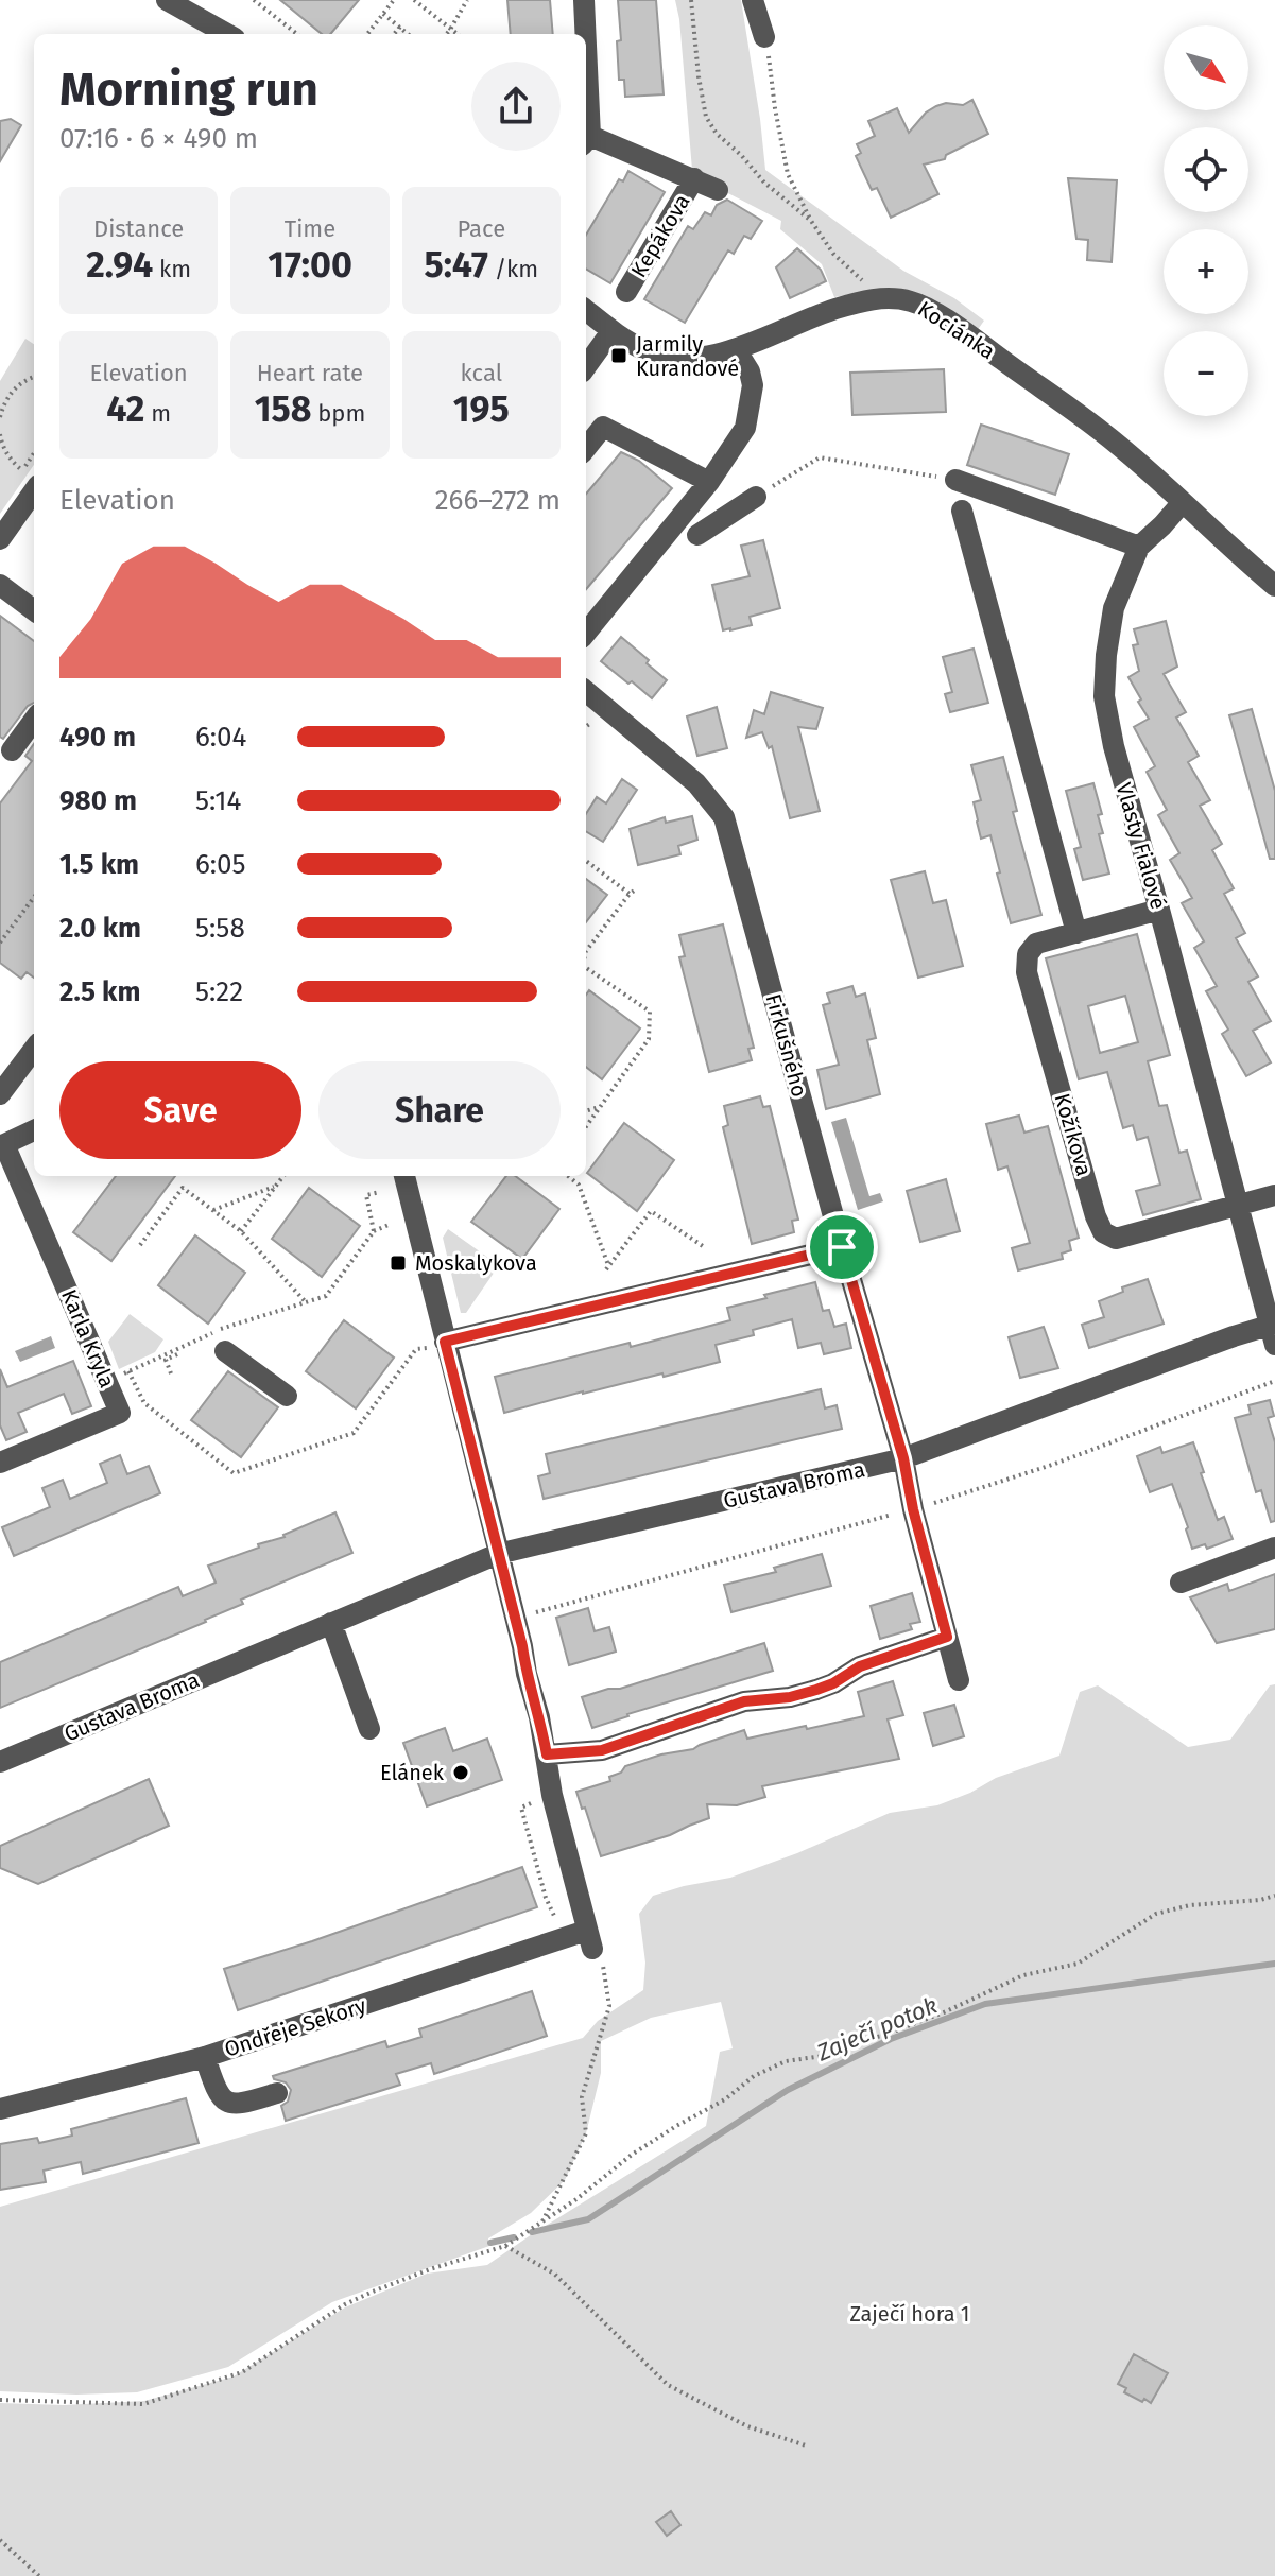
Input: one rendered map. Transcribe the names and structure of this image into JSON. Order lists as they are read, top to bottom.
{
  "streets": {
    "street": [
      "Kepákova",
      "Kociánka",
      "Vlasty Fialové",
      "Firkušného",
      "Kožíkova",
      "Karla Kryla",
      "Gustava Broma",
      "Ondřeje Sekory"
    ]
  },
  "crossings": [
    ["Kociánka", "Vlasty Fialové"],
    ["Vlasty Fialové", "Kožíkova"],
    ["Vlasty Fialové", "Gustava Broma"],
    ["Firkušného", "Gustava Broma"]
  ],
  "water": ["Zaječí potok"],
  "parks": ["Zaječí hora 1"],
  "places": {
    "transit": ["Jarmily Kurandové", "Moskalykova"],
    "other": ["Elánek"]
  },
  "north": "bottom right",
  "page": {
    "map_buttons": ["+", "−"],
    "heading": ["Morning run", "07:16 · 6 × 490 m"],
    "stats": [
      ["Distance", "2.94 km"],
      ["Time", "17:00"],
      ["Pace", "5:47 /km"],
      ["Elevation", "42 m"],
      ["Heart rate", "158 bpm"],
      ["kcal", "195"]
    ],
    "chart": ["Elevation", "266–272 m"],
    "list": [
      {
        "name": "490 m",
        "note": "6:04"
      },
      {
        "name": "980 m",
        "note": "5:14"
      },
      {
        "name": "1.5 km",
        "note": "6:05"
      },
      {
        "name": "2.0 km",
        "note": "5:58"
      },
      {
        "name": "2.5 km",
        "note": "5:22"
      }
    ],
    "buttons": ["Save", "Share"]
  }
}
